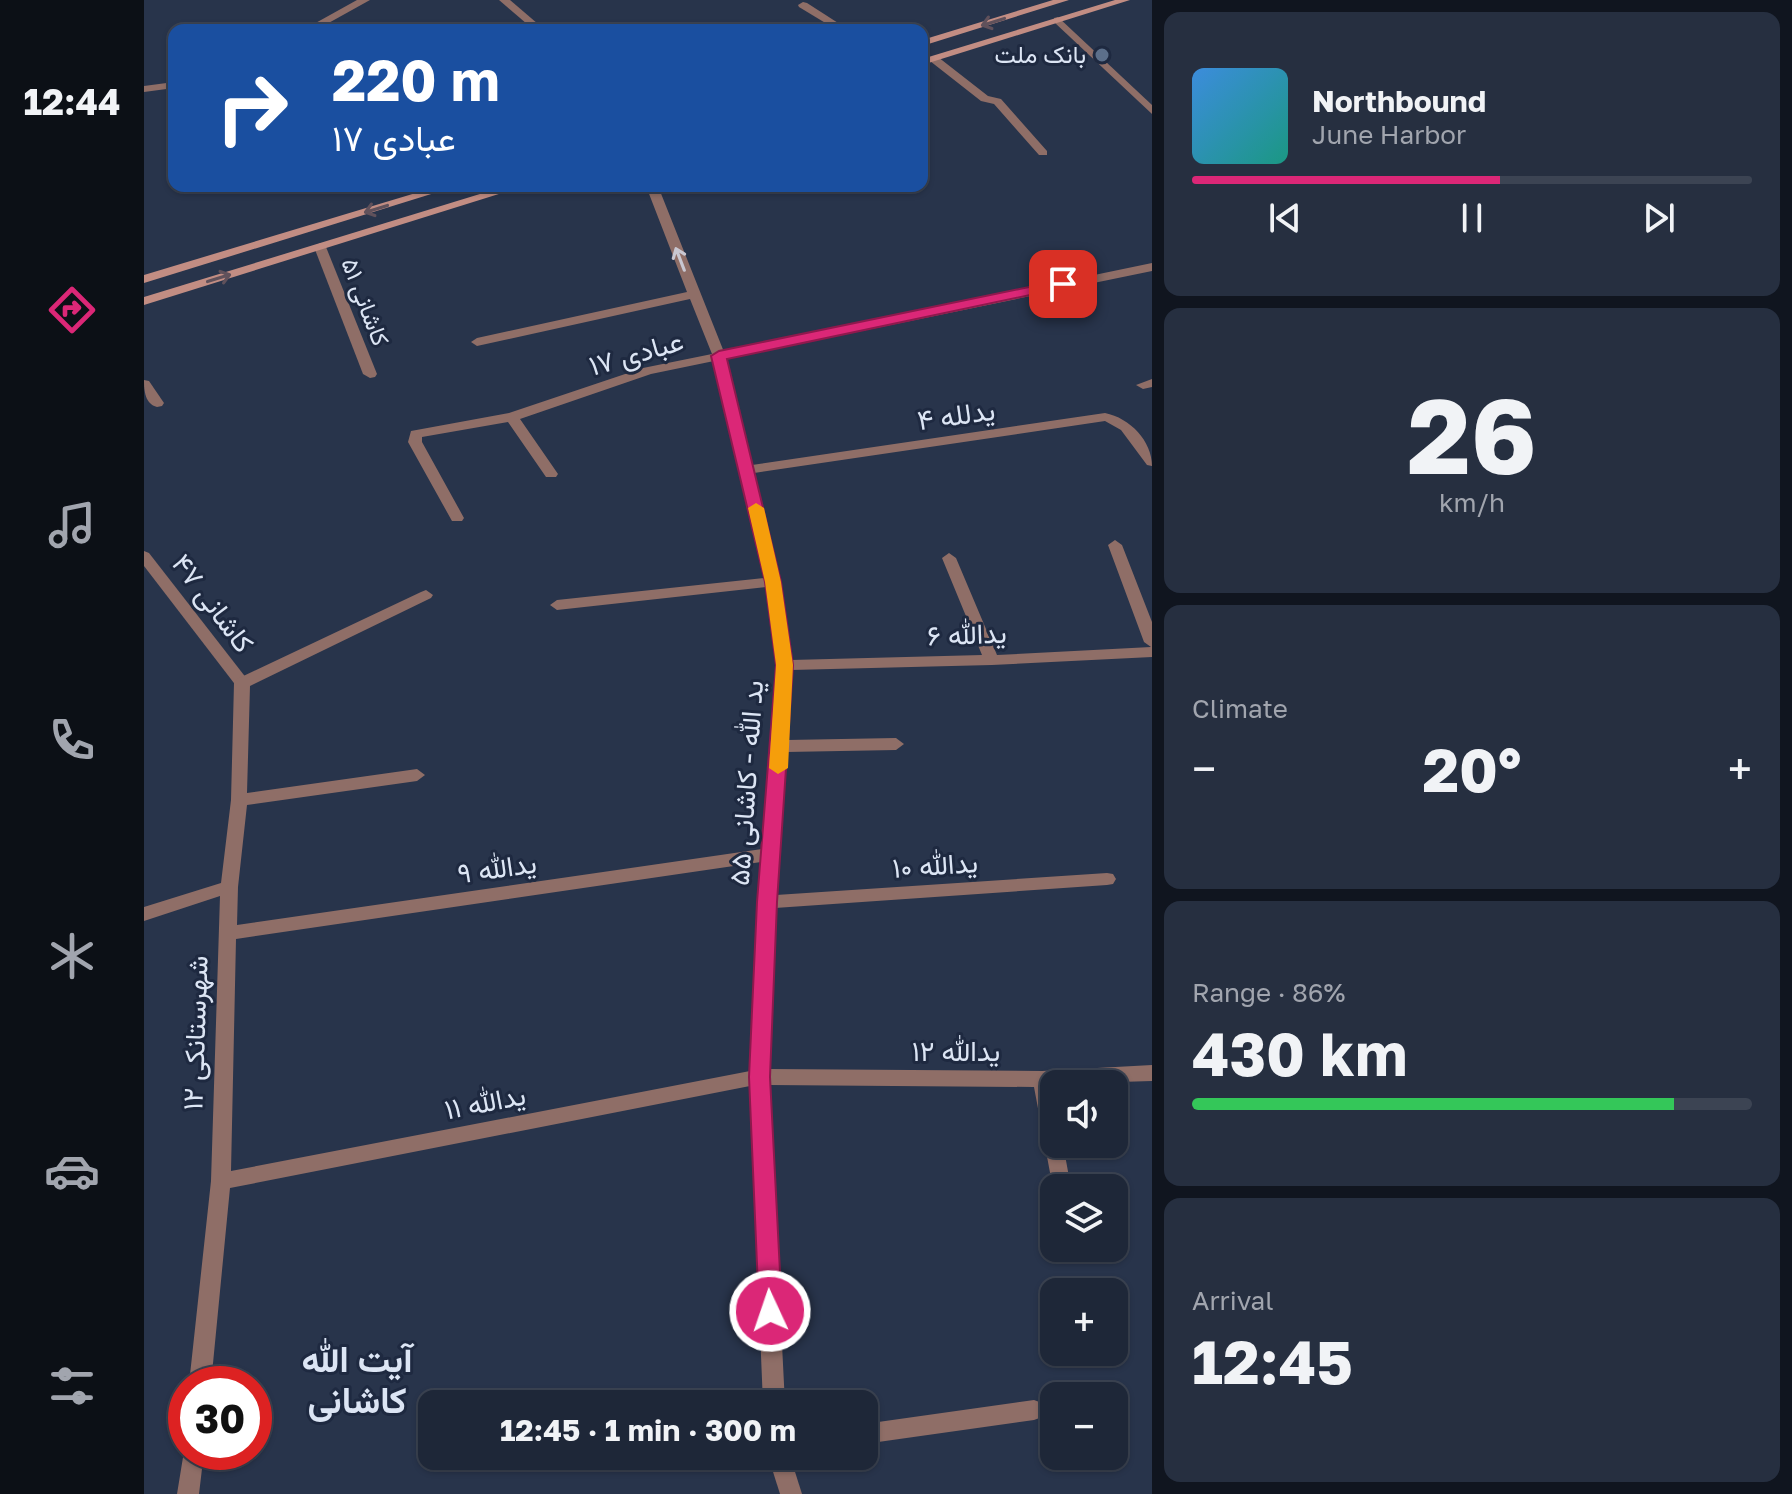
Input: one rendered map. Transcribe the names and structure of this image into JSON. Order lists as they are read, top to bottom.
{
  "streets": {
    "street": [
      "کاشانی ۵۱",
      "عبادی ۱۷",
      "یدلله ۴",
      "کاشانی ۴۷",
      "یدالله ۶",
      "ید الله - کاشانی ۵۵",
      "یدالله ۱۰",
      "یدالله ۹",
      "شهرستانکی ۱۲",
      "یدالله ۱۲",
      "یدالله ۱۱"
    ]
  },
  "crossings": [
    ["عبادی ۱۷", "ید الله - کاشانی ۵۵"],
    ["یدلله ۴", "ید الله - کاشانی ۵۵"],
    ["کاشانی ۴۷", "شهرستانکی ۱۲"],
    ["یدالله ۶", "ید الله - کاشانی ۵۵"],
    ["ید الله - کاشانی ۵۵", "یدالله ۱۰"],
    ["ید الله - کاشانی ۵۵", "یدالله ۹"],
    ["ید الله - کاشانی ۵۵", "یدالله ۱۲"],
    ["ید الله - کاشانی ۵۵", "یدالله ۱۱"],
    ["یدالله ۹", "شهرستانکی ۱۲"],
    ["شهرستانکی ۱۲", "یدالله ۱۱"],
    ["یدالله ۱۲", "یدالله ۱۱"]
  ],
  "districts": ["آیت الله کاشانی"],
  "places": ["بانک ملت"],
  "page": {
    "tabs": "12:44",
    "turn": ["220 m", "عبادی ۱۷"],
    "song": ["Northbound", "June Harbor"],
    "tile": [
      ["26", "km/h"],
      "Climate",
      ["Range · 86%", "430 km"],
      ["Arrival", "12:45"]
    ],
    "heat": ["−", "20°", "+"],
    "map_buttons": ["+", "−"],
    "limit": "30",
    "trip": "12:45 · 1 min · 300 m"
  }
}
